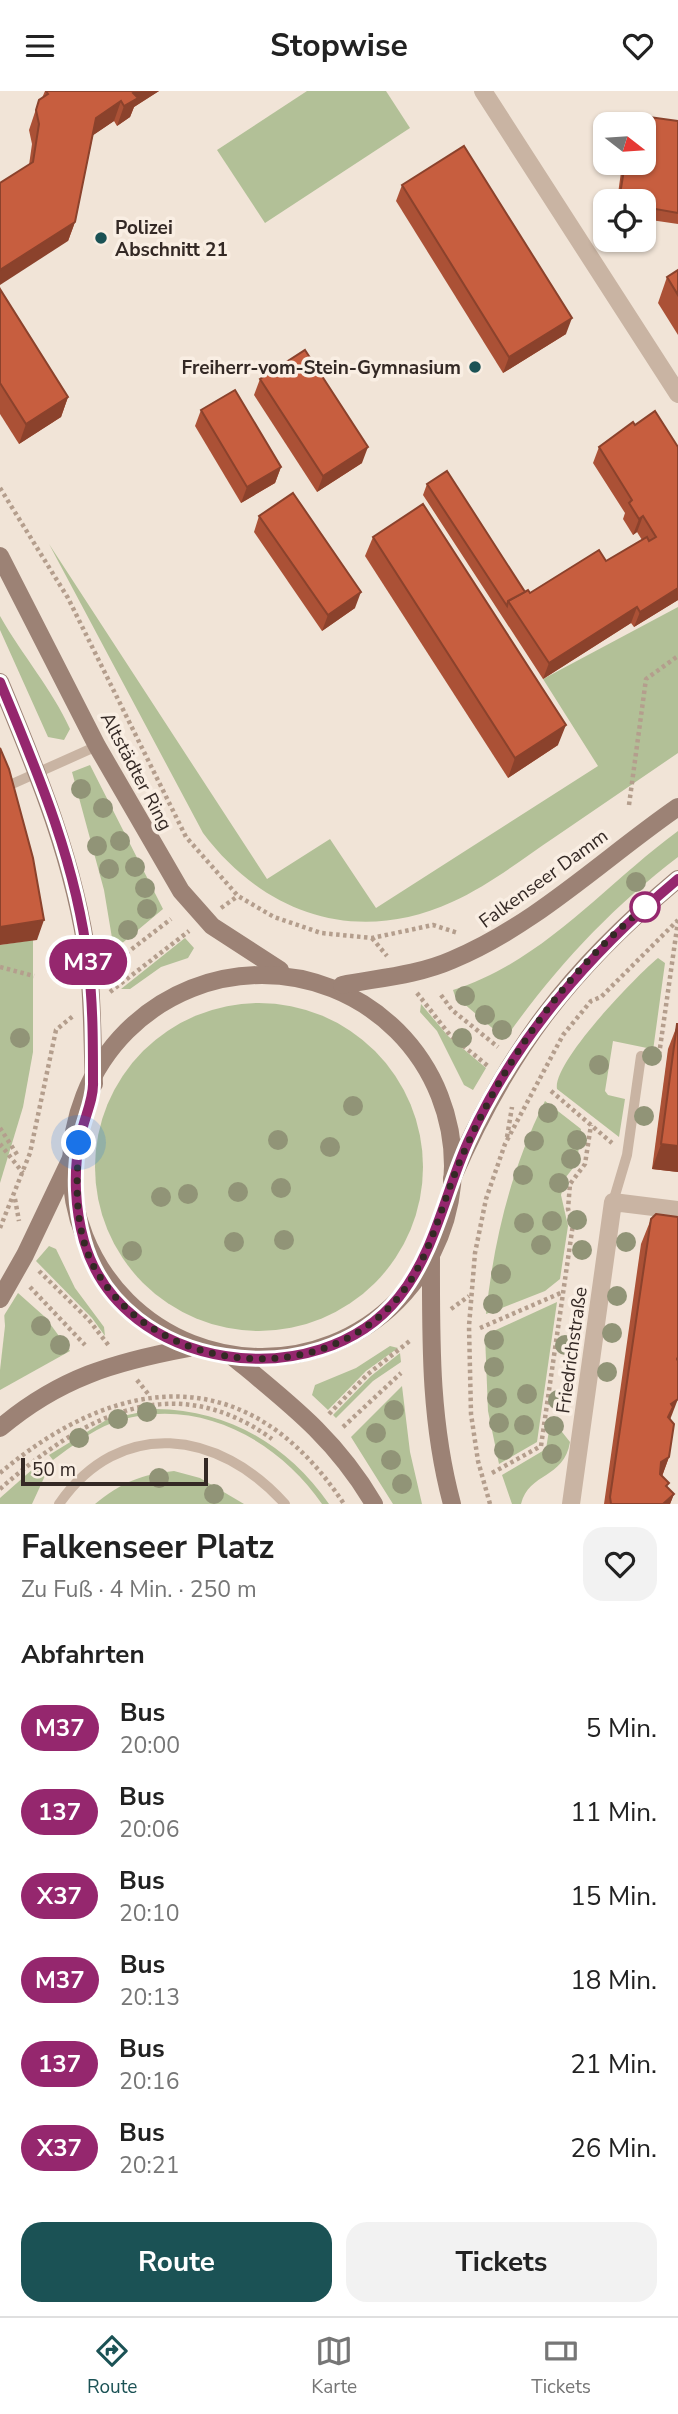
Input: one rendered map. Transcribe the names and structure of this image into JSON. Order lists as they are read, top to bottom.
{
  "streets": {
    "main road": ["Altstädter Ring", "Falkenseer Damm"],
    "street": ["Friedrichstraße"]
  },
  "places": ["Polizei Abschnitt 21", "Freiherr-vom-Stein-Gymnasium"],
  "lines": ["bus line M37"],
  "scale_bar": "50 m",
  "north": "right",
  "page": {
    "header": "Stopwise",
    "on_map": "M37",
    "scale": "50 m",
    "heading": [
      ["Falkenseer Platz", "Zu Fuß · 4 Min. · 250 m"],
      "Abfahrten"
    ],
    "list": [
      {
        "mark": "M37",
        "name": "Bus",
        "note": "20:00",
        "value": "5 Min."
      },
      {
        "mark": "137",
        "name": "Bus",
        "note": "20:06",
        "value": "11 Min."
      },
      {
        "mark": "X37",
        "name": "Bus",
        "note": "20:10",
        "value": "15 Min."
      },
      {
        "mark": "M37",
        "name": "Bus",
        "note": "20:13",
        "value": "18 Min."
      },
      {
        "mark": "137",
        "name": "Bus",
        "note": "20:16",
        "value": "21 Min."
      },
      {
        "mark": "X37",
        "name": "Bus",
        "note": "20:21",
        "value": "26 Min."
      }
    ],
    "buttons": ["Route", "Tickets"],
    "tabs": ["Route", "Karte", "Tickets"]
  }
}
